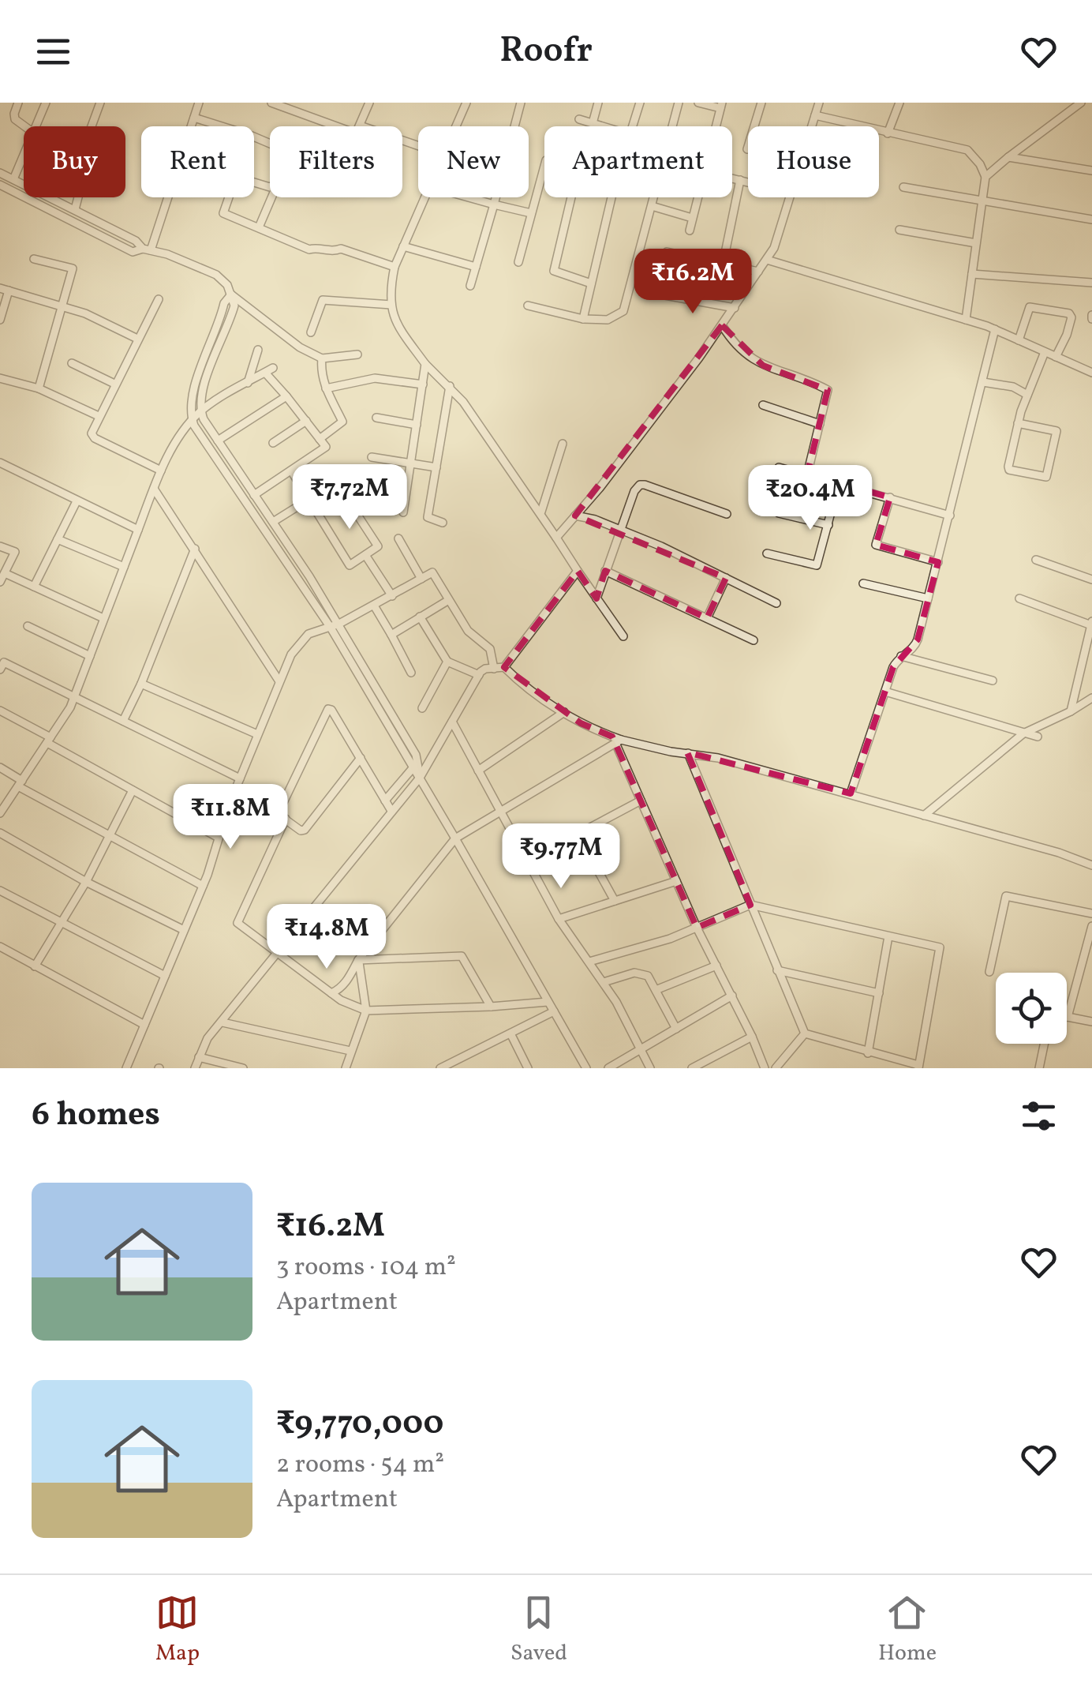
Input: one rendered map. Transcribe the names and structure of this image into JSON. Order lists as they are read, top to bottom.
{
  "page": {
    "header": "Roofr",
    "chip": [
      "Buy",
      "Rent",
      "Filters",
      "New",
      "Apartment",
      "House"
    ],
    "price": [
      "₹16.2M",
      "₹7.72M",
      "₹20.4M",
      "₹11.8M",
      "₹9.77M",
      "₹14.8M"
    ],
    "heading": "6 homes",
    "list": [
      {
        "name": "₹16.2M",
        "note": "3 rooms · 104 m² · Apartment"
      },
      {
        "name": "₹9,770,000",
        "note": "2 rooms · 54 m² · Apartment"
      }
    ],
    "tabs": ["Map", "Saved", "Home"]
  }
}
